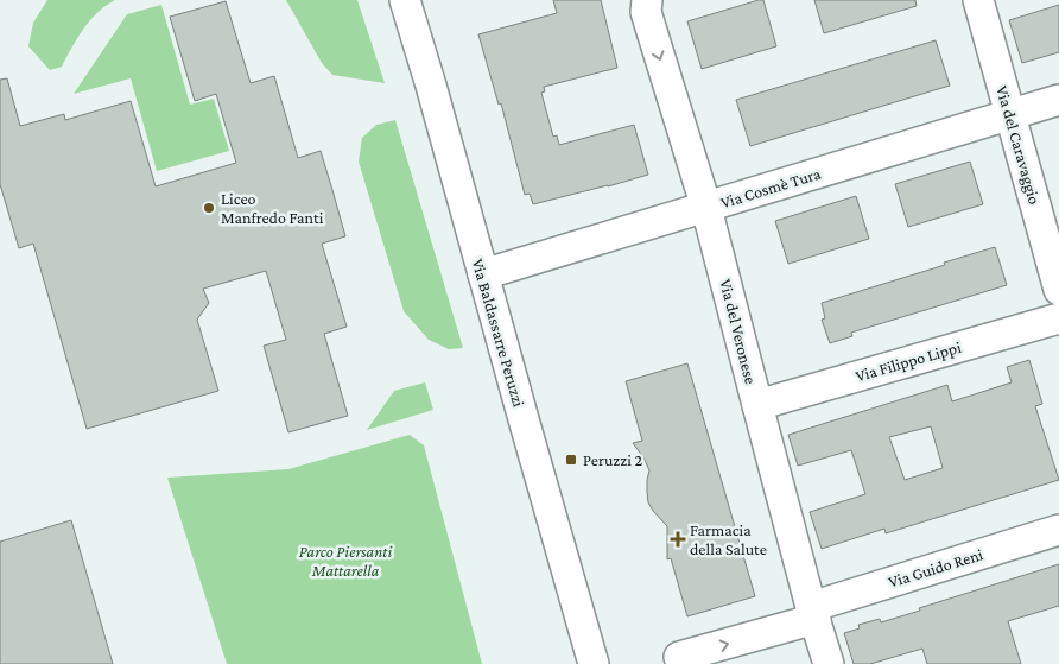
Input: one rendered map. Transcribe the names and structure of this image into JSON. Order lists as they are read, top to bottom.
{
  "streets": {
    "street": [
      "Via del Caravaggio",
      "Via Cosmè Tura",
      "Via del Veronese",
      "Via Baldassarre Peruzzi",
      "Via Filippo Lippi",
      "Via Guido Reni"
    ]
  },
  "crossings": [
    ["Via del Caravaggio", "Via Cosmè Tura"],
    ["Via Cosmè Tura", "Via del Veronese"],
    ["Via Cosmè Tura", "Via Baldassarre Peruzzi"],
    ["Via del Veronese", "Via Filippo Lippi"],
    ["Via del Veronese", "Via Guido Reni"]
  ],
  "parks": ["Parco Piersanti Mattarella"],
  "places": {
    "other": ["Liceo Manfredo Fanti"],
    "transit": ["Peruzzi 2"],
    "health": ["Farmacia della Salute"]
  }
}
